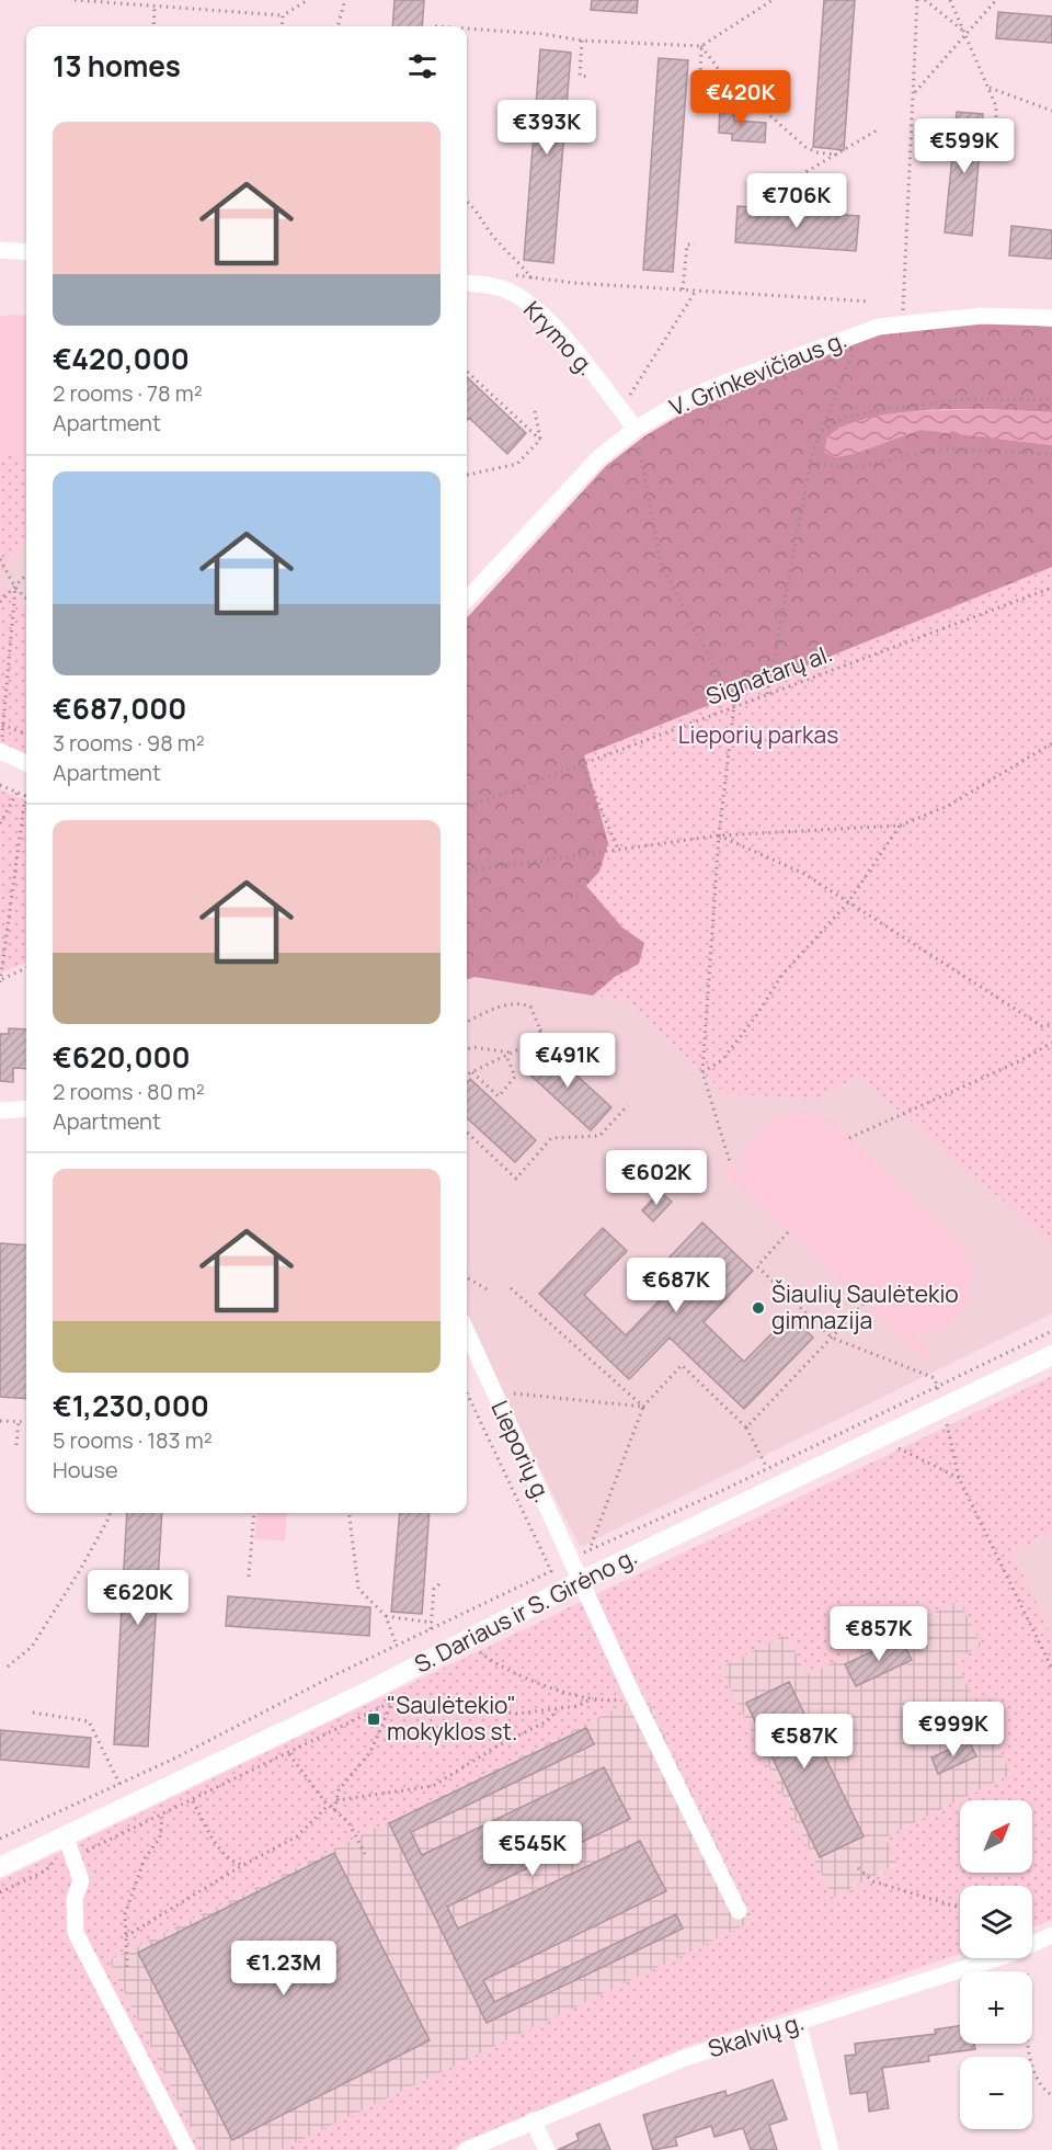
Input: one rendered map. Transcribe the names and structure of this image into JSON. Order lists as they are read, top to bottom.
{
  "streets": {
    "street": [
      "Krymo g.",
      "V. Grinkevičiaus g.",
      "Lieporių g.",
      "S. Dariaus ir S. Girėno g.",
      "Skalvių g."
    ],
    "path": ["Signatarų al."]
  },
  "crossings": [
    ["Krymo g.", "V. Grinkevičiaus g."],
    ["Lieporių g.", "S. Dariaus ir S. Girėno g."]
  ],
  "parks": ["Lieporių parkas"],
  "places": {
    "other": ["Šiaulių Saulėtekio gimnazija"],
    "transit": ["\"Saulėtekio\" mokyklos st."]
  },
  "north": "top right",
  "page": {
    "heading": "13 homes",
    "price": [
      "€420K",
      "€393K",
      "€599K",
      "€706K",
      "€491K",
      "€602K",
      "€687K",
      "€620K",
      "€857K",
      "€999K",
      "€587K",
      "€545K",
      "€1.23M"
    ],
    "list": [
      {
        "name": "€420,000",
        "note": "2 rooms · 78 m² · Apartment"
      },
      {
        "name": "€687,000",
        "note": "3 rooms · 98 m² · Apartment"
      },
      {
        "name": "€620,000",
        "note": "2 rooms · 80 m² · Apartment"
      },
      {
        "name": "€1,230,000",
        "note": "5 rooms · 183 m² · House"
      }
    ],
    "map_buttons": ["+", "−"]
  }
}
